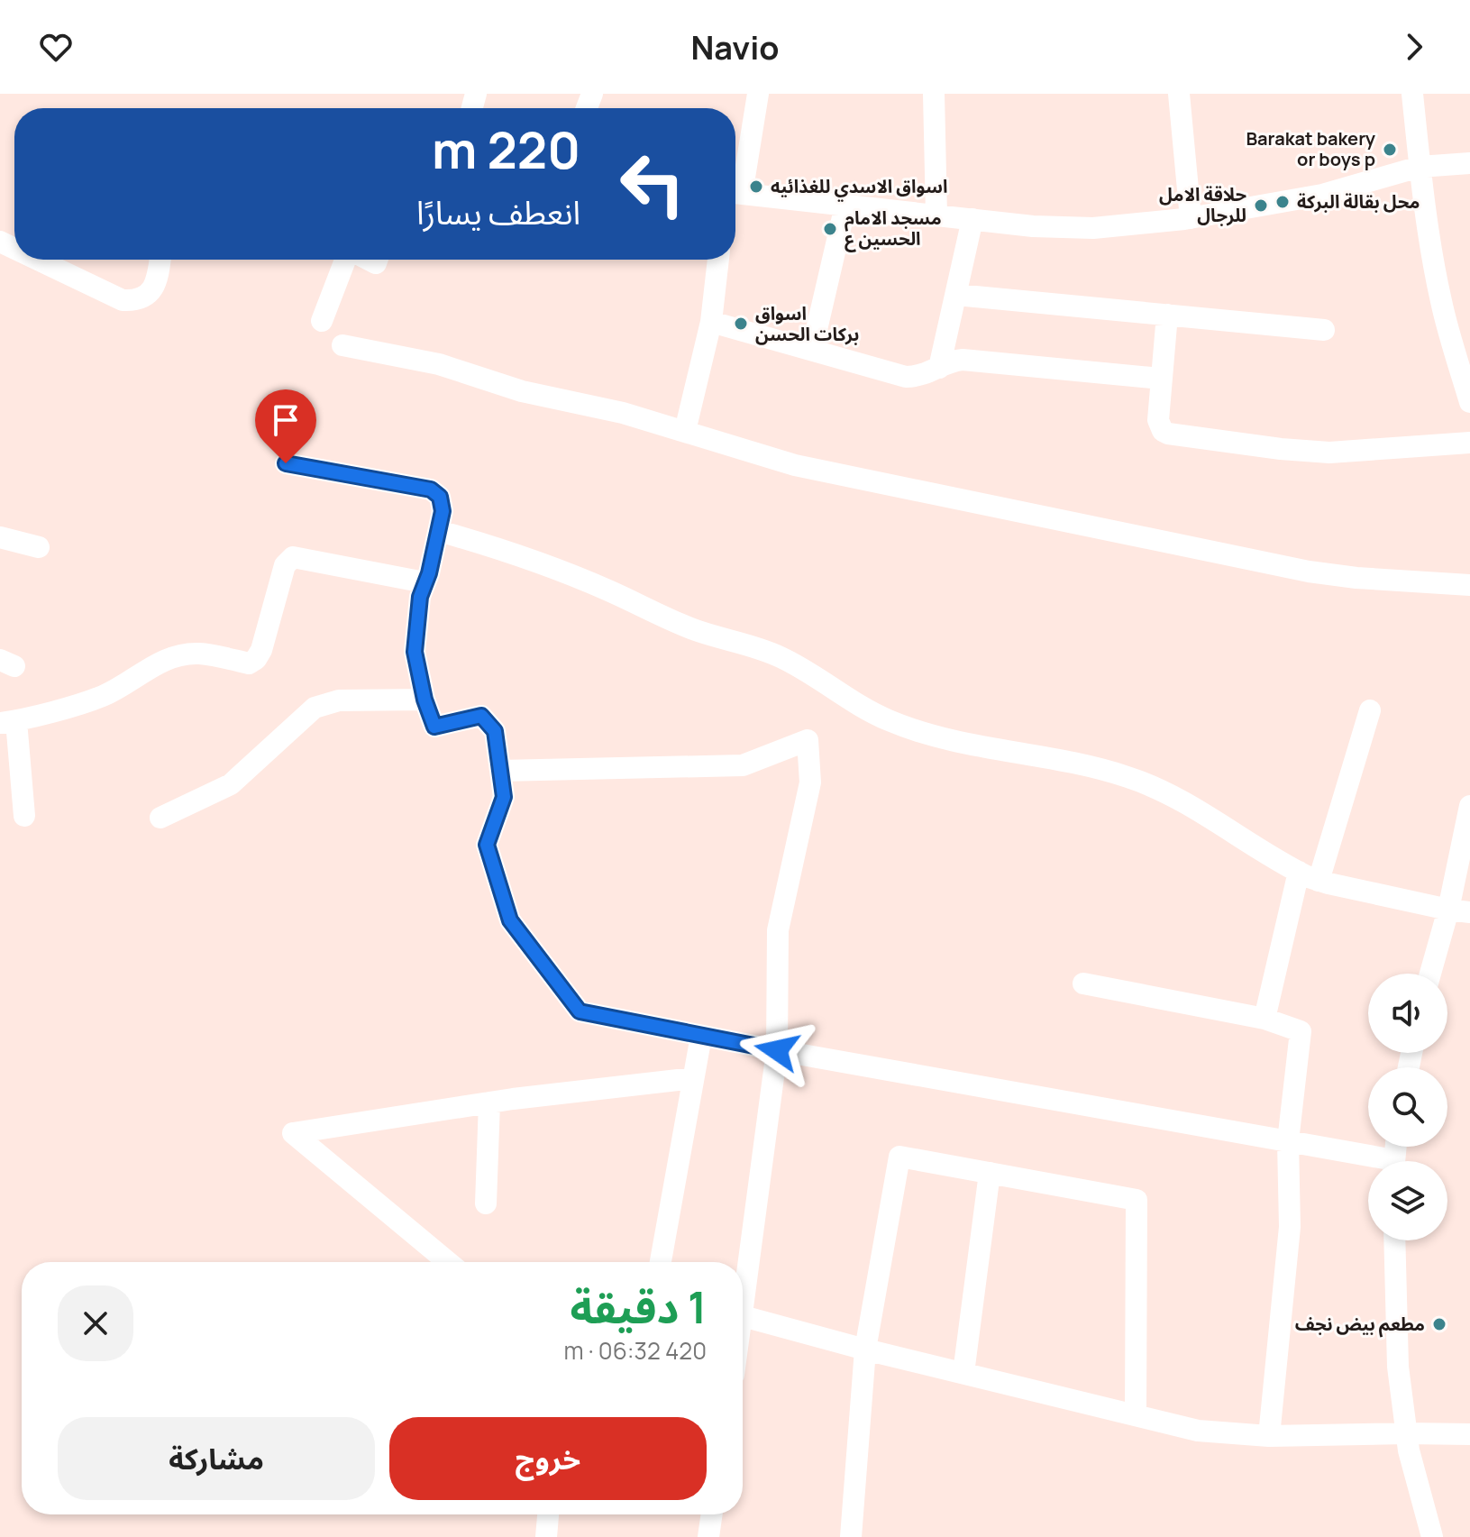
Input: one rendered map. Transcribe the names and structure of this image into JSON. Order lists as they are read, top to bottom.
{
  "places": [
    "Barakat bakery or boys p",
    "اسواق الاسدي للغذائيه",
    "محل بقالة البركة",
    "حلاقة الامل للرجال",
    "مسجد الامام الحسين ع",
    "اسواق بركات الحسن",
    "مطعم بيض نجف"
  ],
  "page": {
    "header": "Navio",
    "turn": ["220 m", "انعطف يسارًا"],
    "heading": ["1 دقيقة", "420 m · 06:32"],
    "buttons": ["خروج", "مشاركة"]
  }
}
